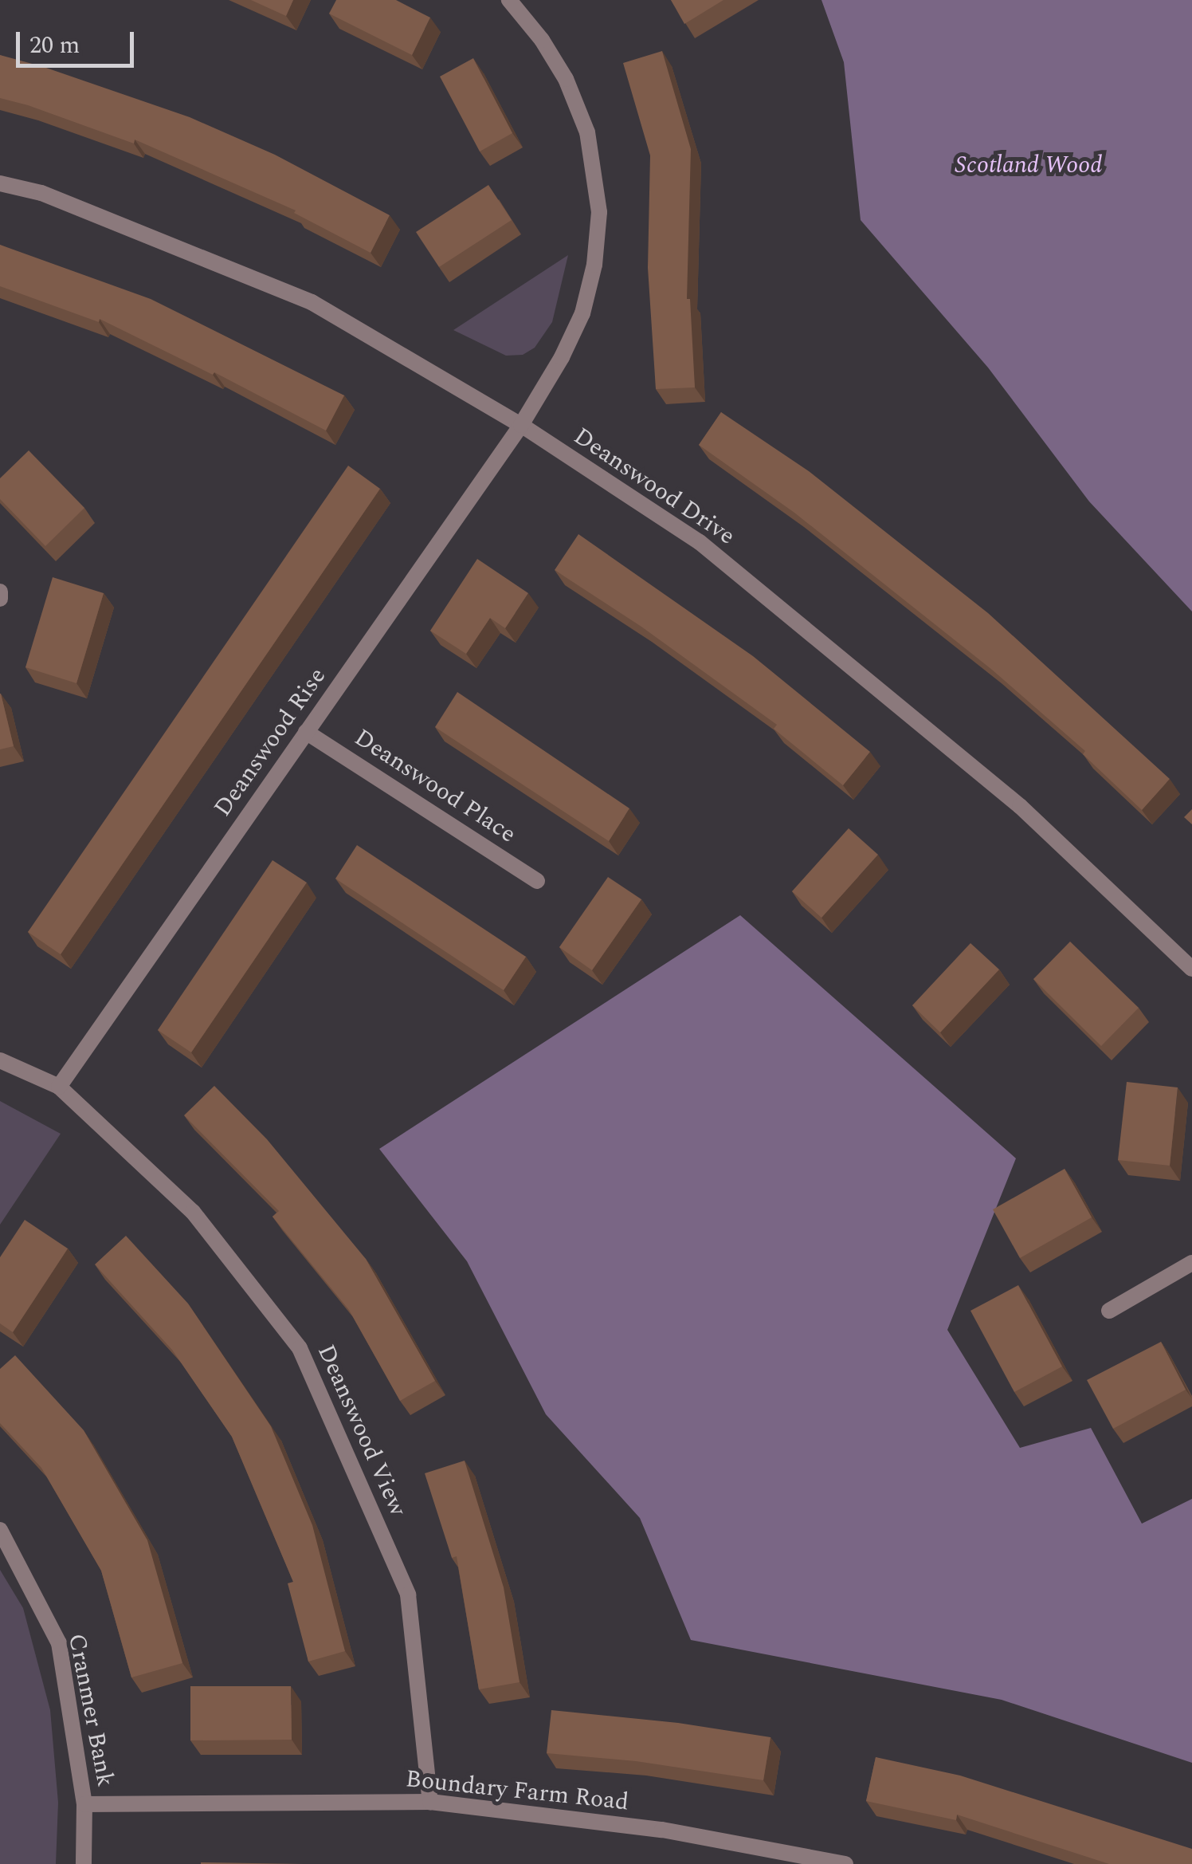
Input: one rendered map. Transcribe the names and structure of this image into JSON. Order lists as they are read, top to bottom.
{
  "streets": {
    "street": [
      "Deanswood Drive",
      "Deanswood Rise",
      "Deanswood Place",
      "Deanswood View",
      "Cranmer Bank",
      "Boundary Farm Road"
    ]
  },
  "crossings": [
    ["Deanswood Drive", "Deanswood Rise"],
    ["Deanswood Rise", "Deanswood Place"],
    ["Deanswood Rise", "Deanswood View"],
    ["Deanswood View", "Boundary Farm Road"],
    ["Cranmer Bank", "Boundary Farm Road"]
  ],
  "parks": ["Scotland Wood"],
  "scale_bar": "20 m"
}
